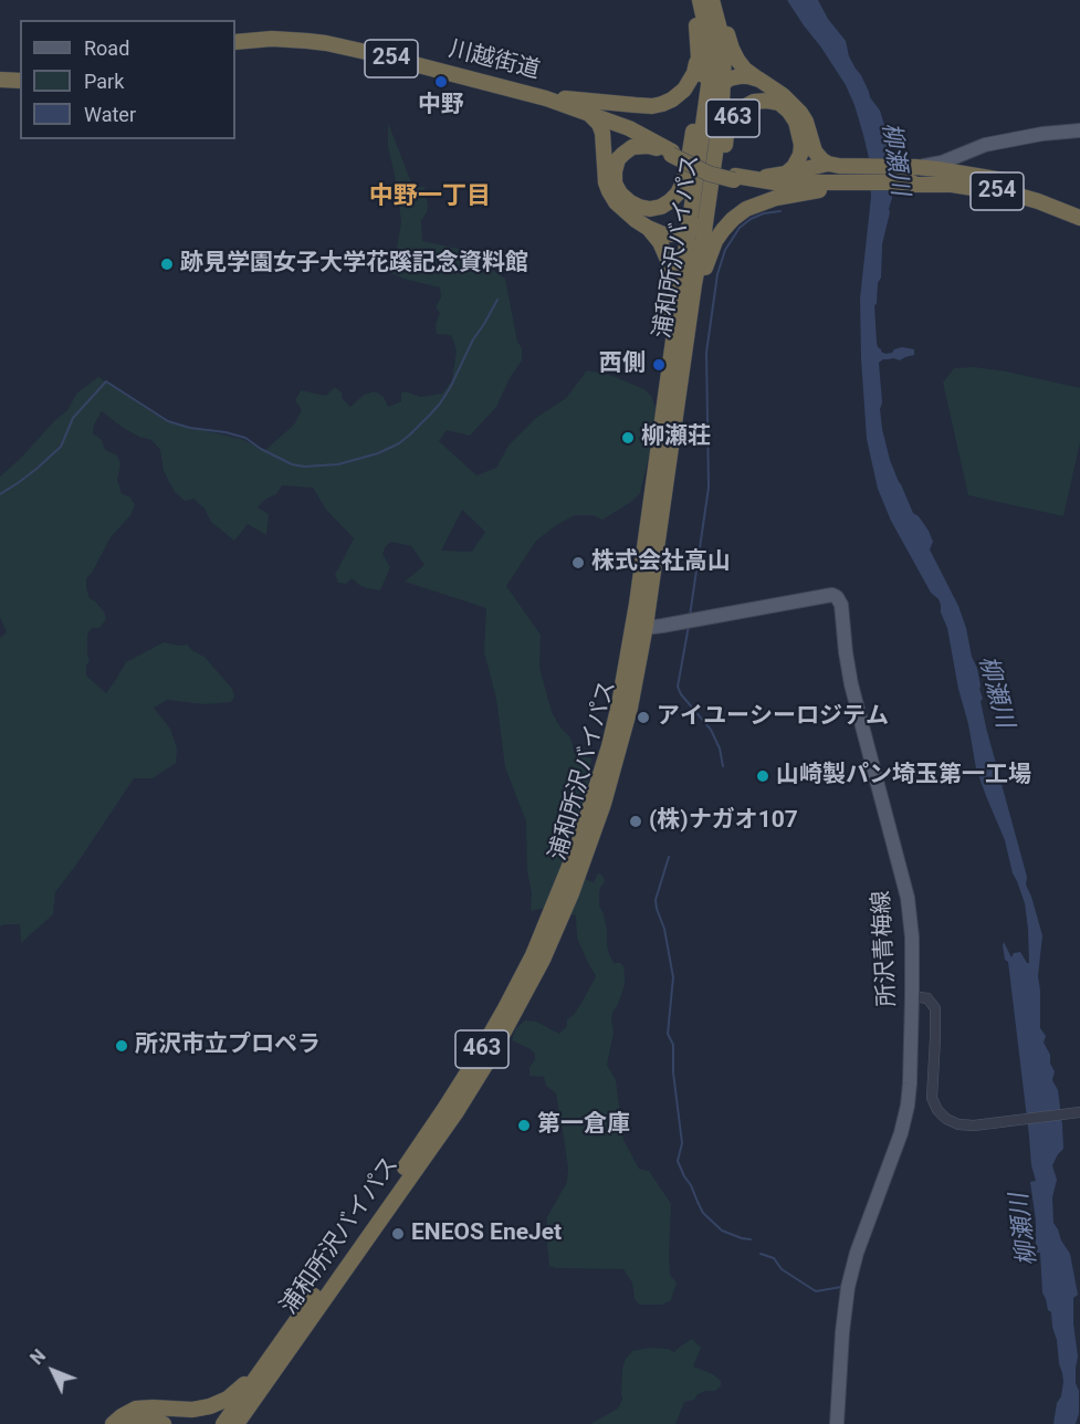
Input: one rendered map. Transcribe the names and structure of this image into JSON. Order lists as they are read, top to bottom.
{
  "streets": {
    "highway": [
      "254",
      "川越街道",
      "463",
      "浦和所沢バイパス"
    ],
    "main road": ["所沢青梅線"]
  },
  "crossings": [
    ["254", "川越街道"],
    ["浦和所沢バイパス", "所沢青梅線"]
  ],
  "districts": ["中野一丁目"],
  "water": ["柳瀬川"],
  "places": [
    "中野",
    "跡見学園女子大学花蹊記念資料館",
    "西側",
    "柳瀬荘",
    "株式会社高山",
    "アイユーシーロジテム",
    "山崎製パン埼玉第一工場",
    "(株)ナガオ107",
    "所沢市立プロペラ",
    "第一倉庫",
    "ENEOS EneJet"
  ],
  "legend": ["Road", "Park", "Water"],
  "north": "top left"
}
